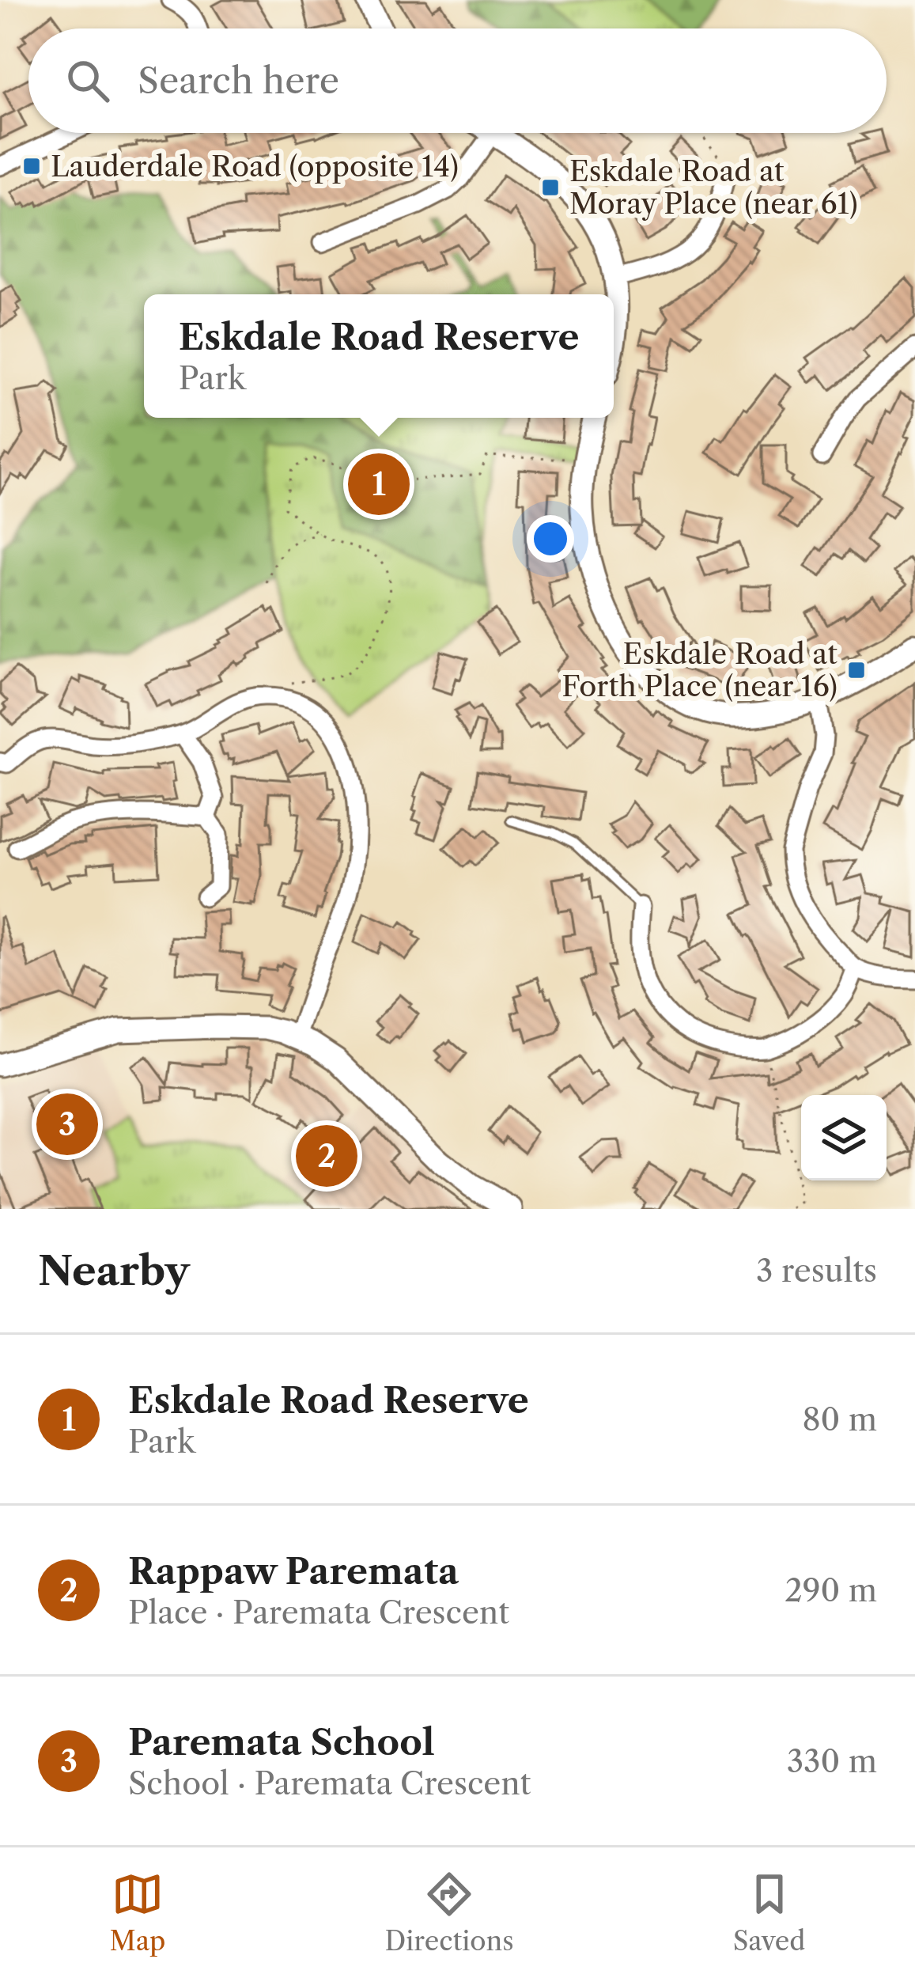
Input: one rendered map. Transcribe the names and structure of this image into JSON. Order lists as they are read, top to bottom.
{
  "places": {
    "transit": ["Lauderdale Road (opposite 14)", "Eskdale Road at Moray Place (near 61)", "Eskdale Road at Forth Place (near 16)"]
  },
  "page": {
    "search": "Search here",
    "popup": ["Eskdale Road Reserve", "Park"],
    "pins": ["1", "3", "2"],
    "heading": ["Nearby", "3 results"],
    "list": [
      {
        "mark": "1",
        "name": "Eskdale Road Reserve",
        "note": "Park",
        "value": "80 m"
      },
      {
        "mark": "2",
        "name": "Rappaw Paremata",
        "note": "Place · Paremata Crescent",
        "value": "290 m"
      },
      {
        "mark": "3",
        "name": "Paremata School",
        "note": "School · Paremata Crescent",
        "value": "330 m"
      }
    ],
    "nav": ["Map", "Directions", "Saved"]
  }
}
